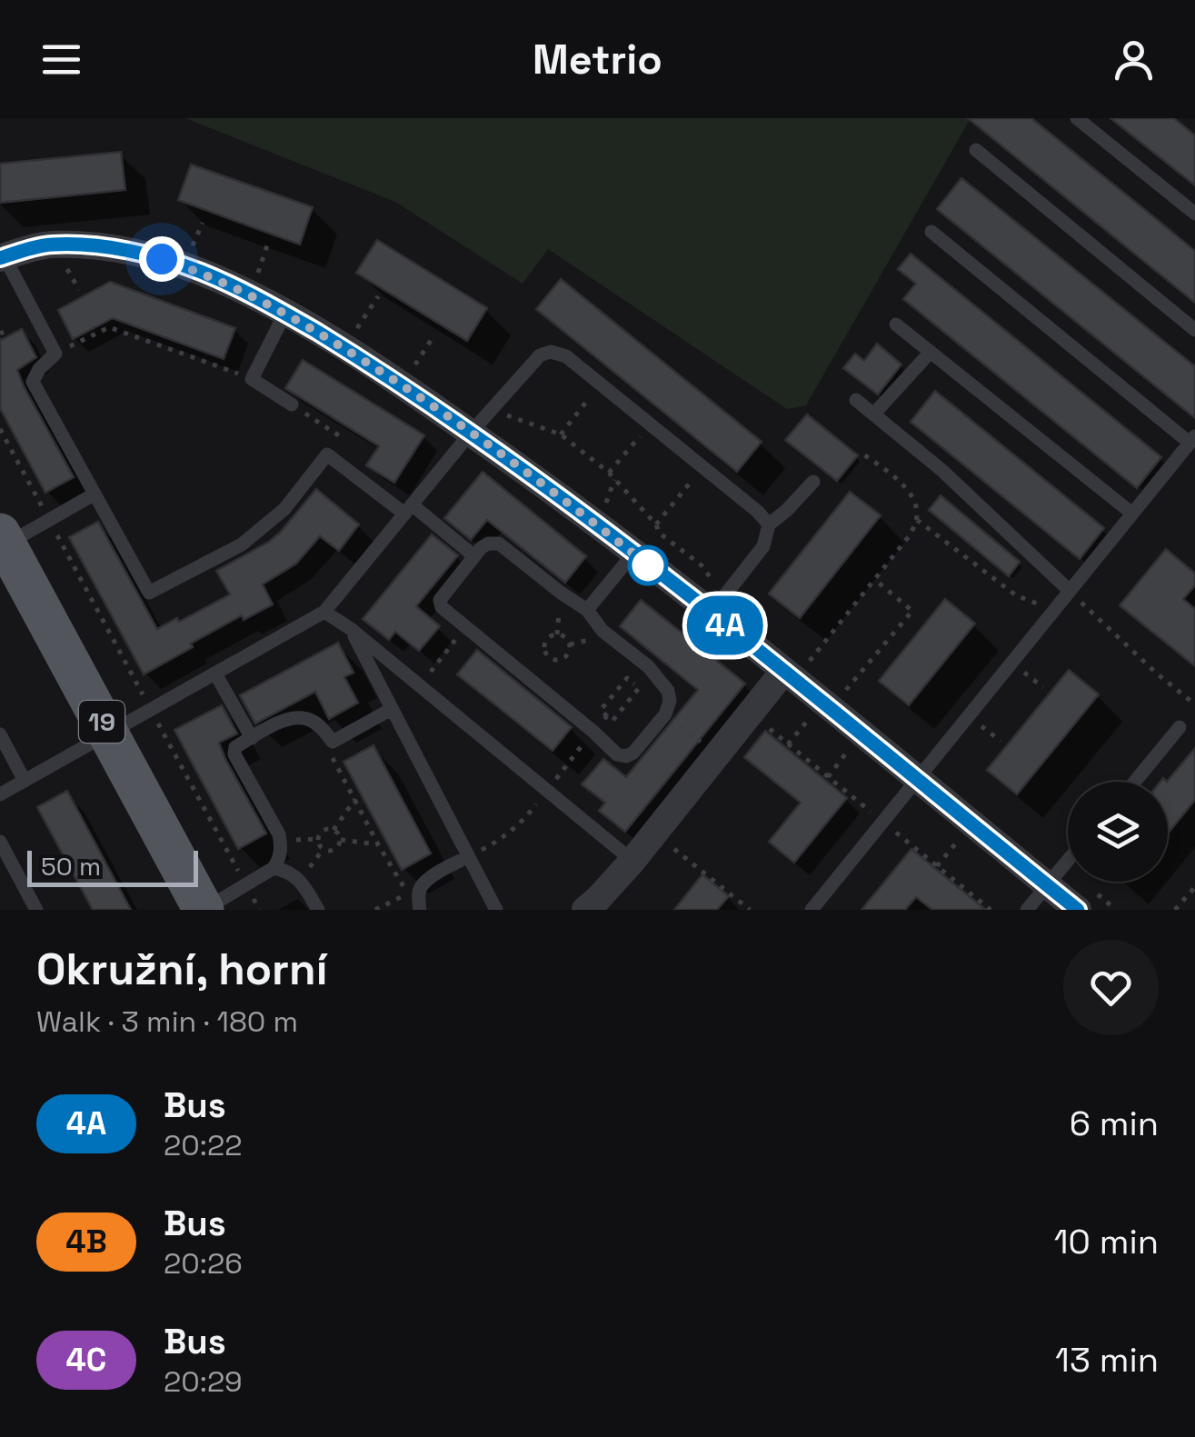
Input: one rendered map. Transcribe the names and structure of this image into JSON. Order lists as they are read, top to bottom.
{
  "streets": {
    "main road": ["19"]
  },
  "lines": ["bus line 4A"],
  "scale_bar": "50 m",
  "page": {
    "header": "Metrio",
    "on_map": "4A",
    "scale": "50 m",
    "heading": ["Okružní, horní", "Walk · 3 min · 180 m"],
    "list": [
      {
        "mark": "4A",
        "name": "Bus",
        "note": "20:22",
        "value": "6 min"
      },
      {
        "mark": "4B",
        "name": "Bus",
        "note": "20:26",
        "value": "10 min"
      },
      {
        "mark": "4C",
        "name": "Bus",
        "note": "20:29",
        "value": "13 min"
      }
    ]
  }
}
